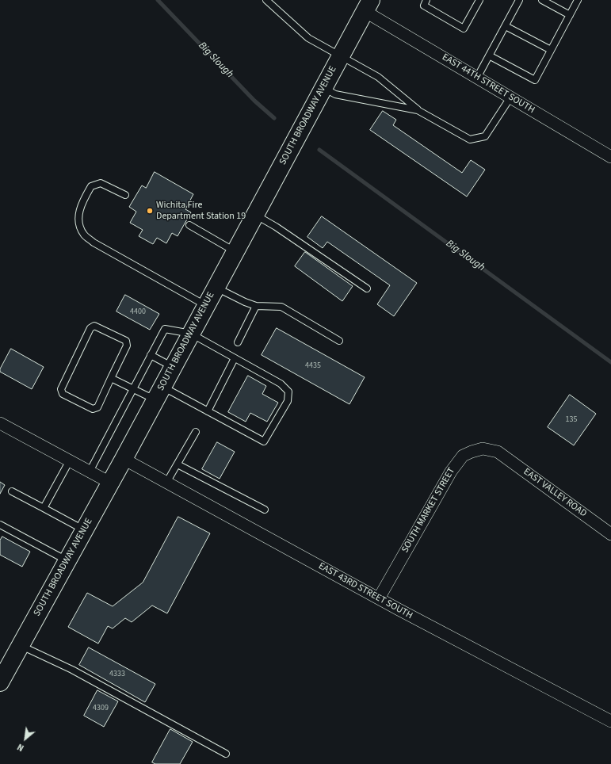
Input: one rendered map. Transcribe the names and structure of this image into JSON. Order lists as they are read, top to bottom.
{
  "streets": {
    "main road": ["SOUTH BROADWAY AVENUE"],
    "street": [
      "EAST 44TH STREET SOUTH",
      "EAST VALLEY ROAD",
      "SOUTH MARKET STREET",
      "EAST 43RD STREET SOUTH"
    ]
  },
  "crossings": [
    ["EAST 44TH STREET SOUTH", "SOUTH BROADWAY AVENUE"],
    ["SOUTH BROADWAY AVENUE", "EAST 43RD STREET SOUTH"],
    ["EAST VALLEY ROAD", "SOUTH MARKET STREET"],
    ["SOUTH MARKET STREET", "EAST 43RD STREET SOUTH"]
  ],
  "water": ["Big Slough"],
  "places": ["Wichita Fire Department Station 19"],
  "house_numbers": [
    "4400",
    "4435",
    "135",
    "4333",
    "4309"
  ],
  "north": "bottom left"
}
